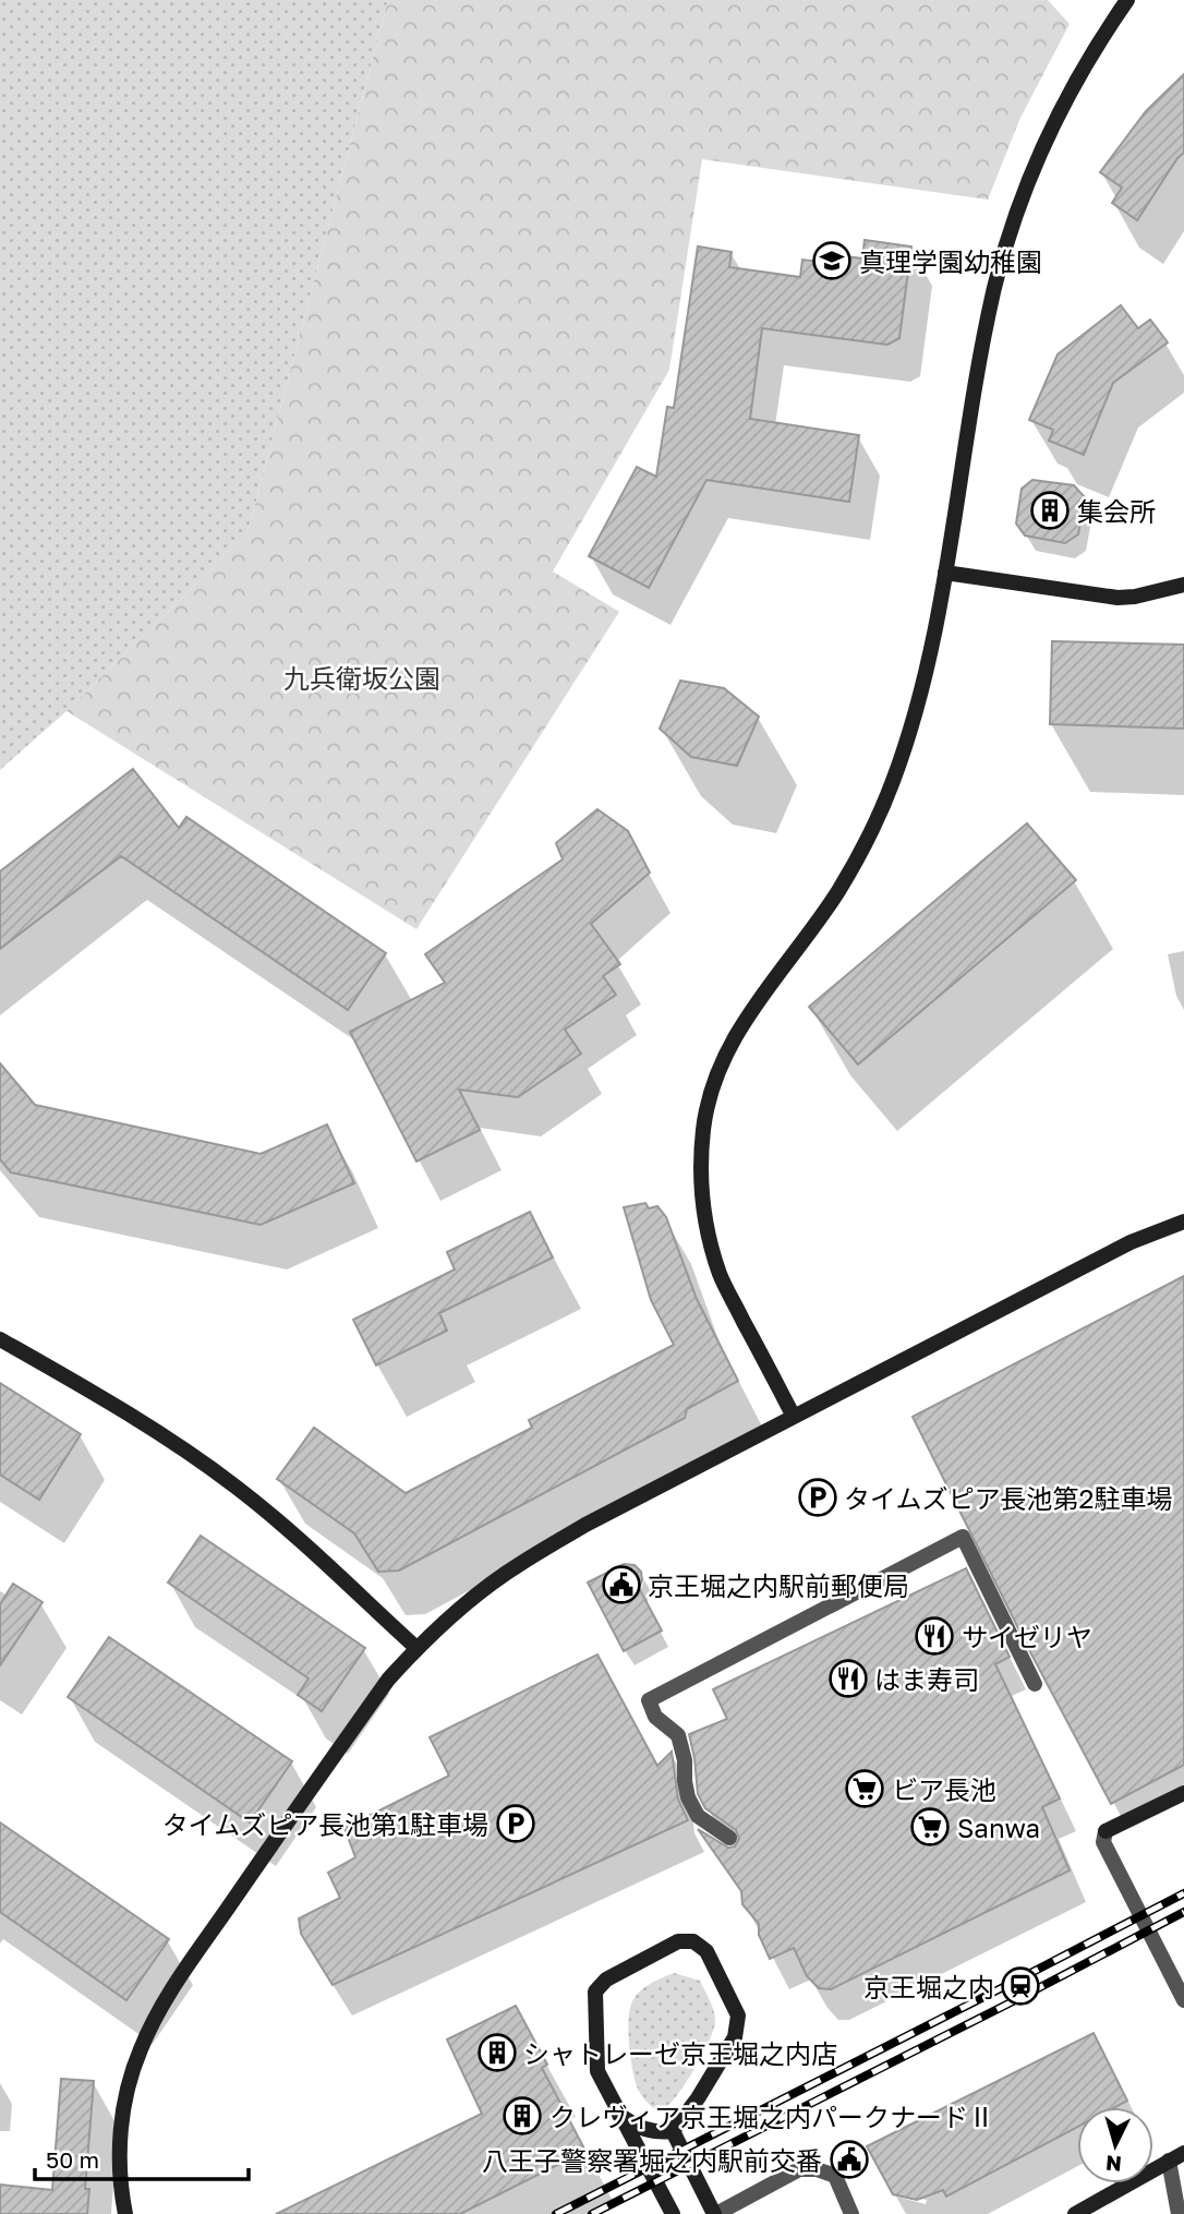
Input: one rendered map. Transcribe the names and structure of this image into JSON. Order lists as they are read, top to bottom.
{
  "parks": ["九兵衛坂公園"],
  "places": {
    "school or university": ["真理学園幼稚園"],
    "building": ["集会所", "シャトレーゼ京王堀之内店", "クレヴィア京王堀之内パークナードⅡ"],
    "parking": ["タイムズピア長池第2駐車場", "タイムズピア長池第1駐車場"],
    "public building": ["京王堀之内駅前郵便局", "八王子警察署堀之内駅前交番"],
    "restaurant": ["サイゼリヤ", "はま寿司"],
    "supermarket": ["ビア長池", "Sanwa"],
    "station": ["京王堀之内"]
  },
  "scale_bar": "50 m",
  "north": "bottom"
}
